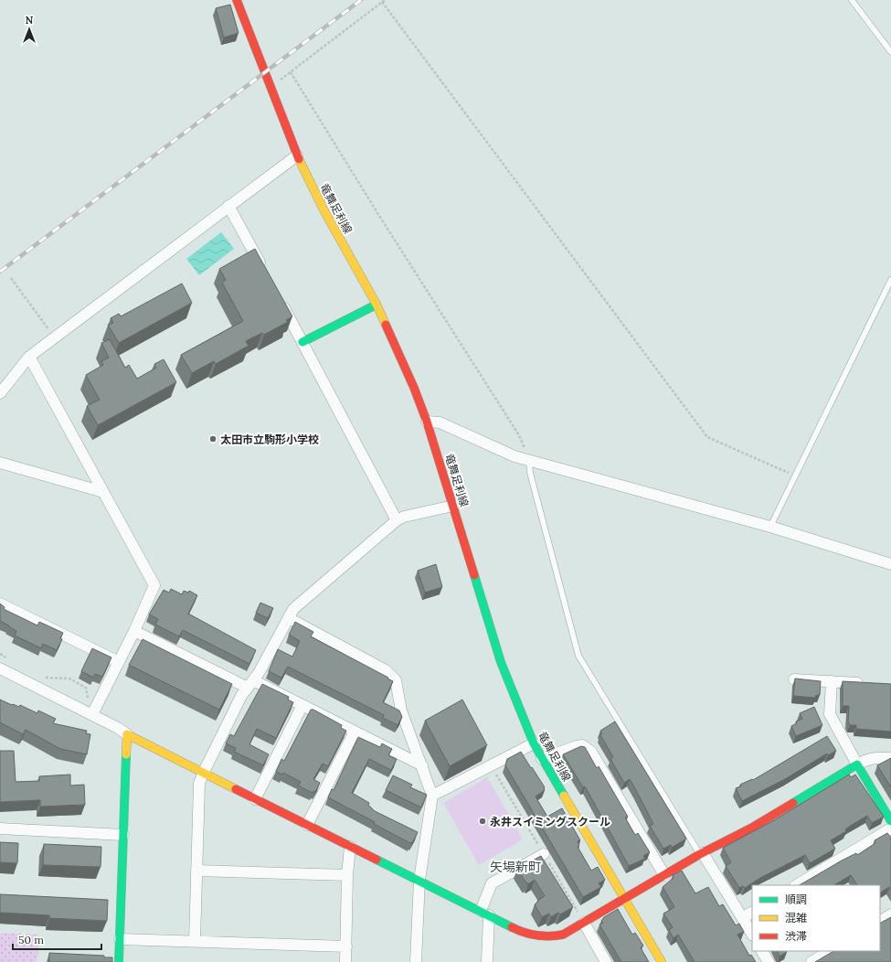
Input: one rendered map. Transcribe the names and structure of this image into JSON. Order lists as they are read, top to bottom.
{
  "streets": {
    "street": ["竜舞足利線"]
  },
  "districts": ["矢場新町"],
  "places": ["太田市立駒形小学校", "永井スイミングスクール"],
  "legend": ["順調", "混雑", "渋滞"],
  "scale_bar": "50 m",
  "north": "top"
}
